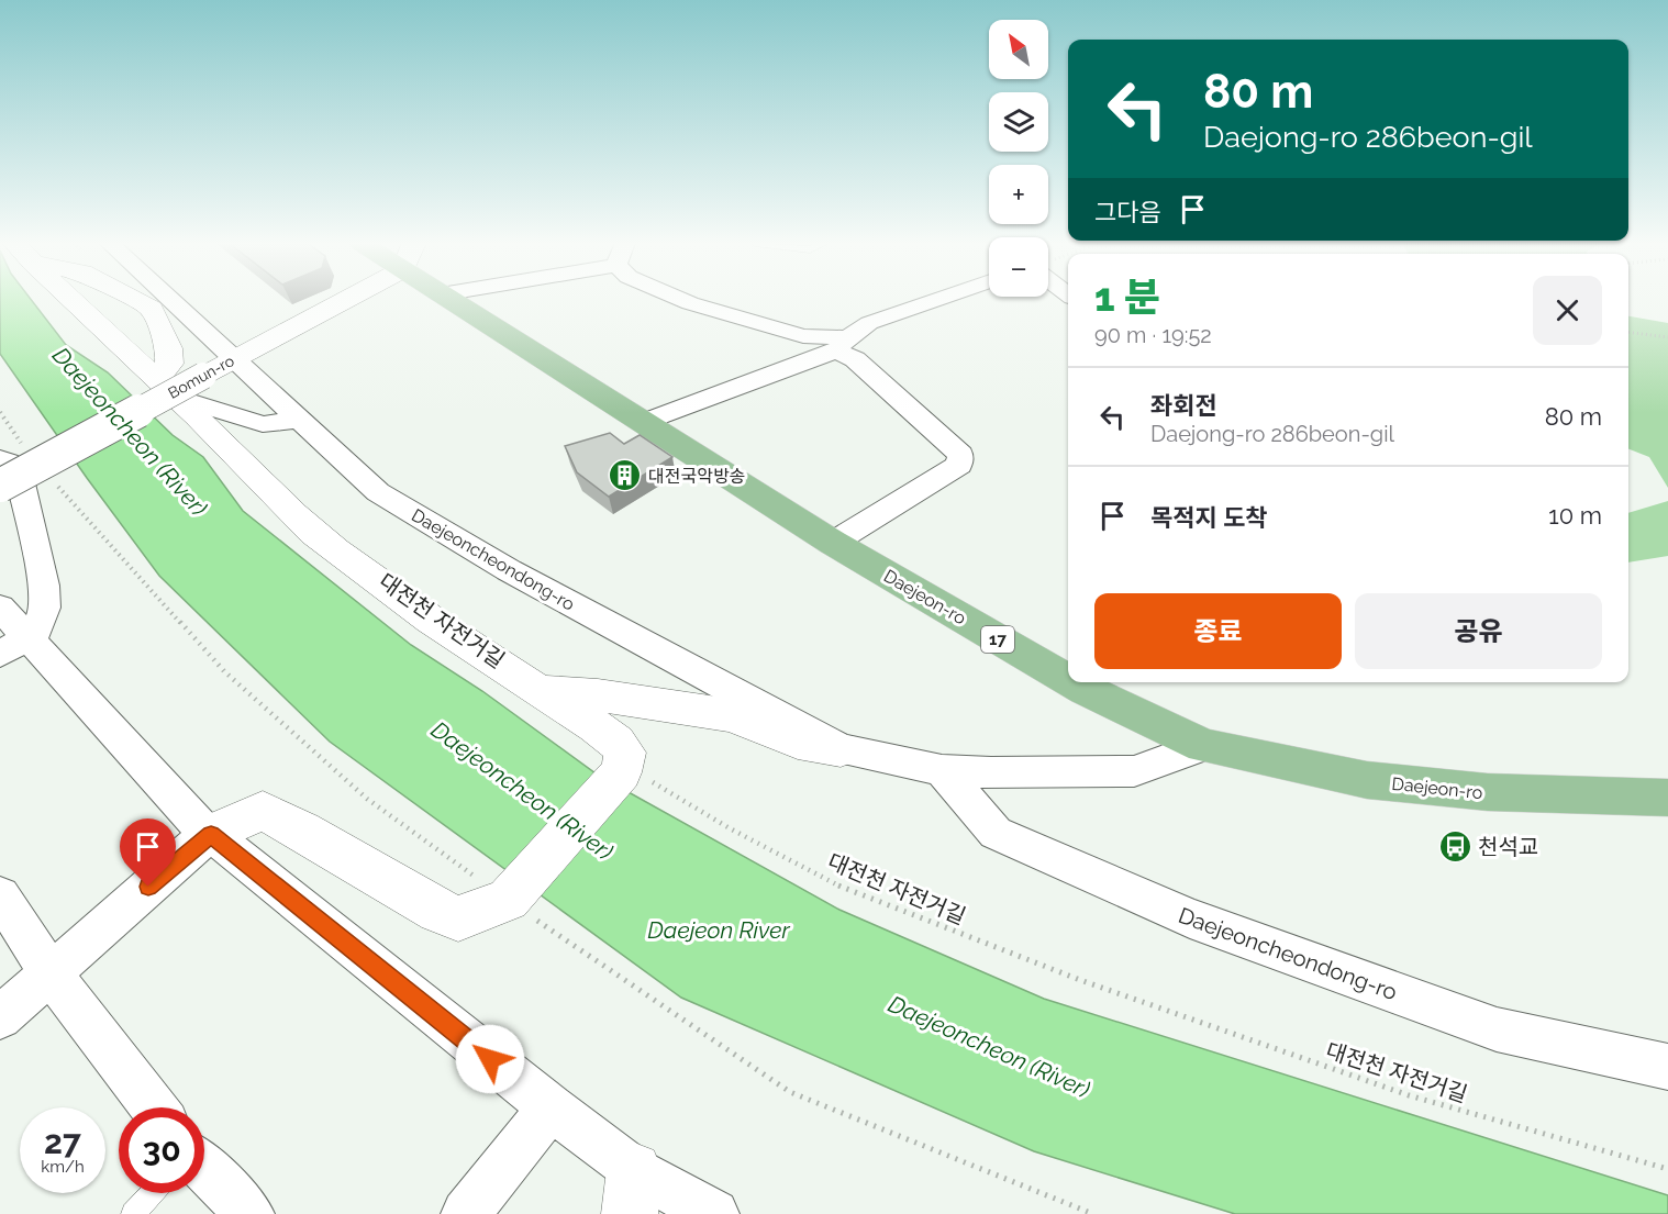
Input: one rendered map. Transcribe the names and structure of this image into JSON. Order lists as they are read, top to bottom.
{
  "streets": {
    "main road": ["Bomun-ro", "Daejeon-ro", "17"],
    "street": ["Daejeoncheondong-ro"],
    "path": ["대전천 자전거길"]
  },
  "crossings": [
    ["Bomun-ro", "Daejeoncheondong-ro"],
    ["Daejeoncheondong-ro", "Daejeon-ro"]
  ],
  "water": ["Daejeoncheon (River)", "Daejeon River"],
  "places": {
    "building": ["대전국악방송"],
    "bus stop": ["천석교"]
  },
  "north": "top left",
  "page": {
    "map_buttons": ["+", "−"],
    "turn": ["80 m", "Daejong-ro 286beon-gil"],
    "then": "그다음",
    "heading": ["1 분", "90 m · 19:52"],
    "list": [
      {
        "name": "좌회전",
        "note": "Daejong-ro 286beon-gil",
        "value": "80 m"
      },
      {
        "name": "목적지 도착",
        "value": "10 m"
      }
    ],
    "buttons": ["종료", "공유"],
    "speed": "27 km/h",
    "limit": "30"
  }
}
